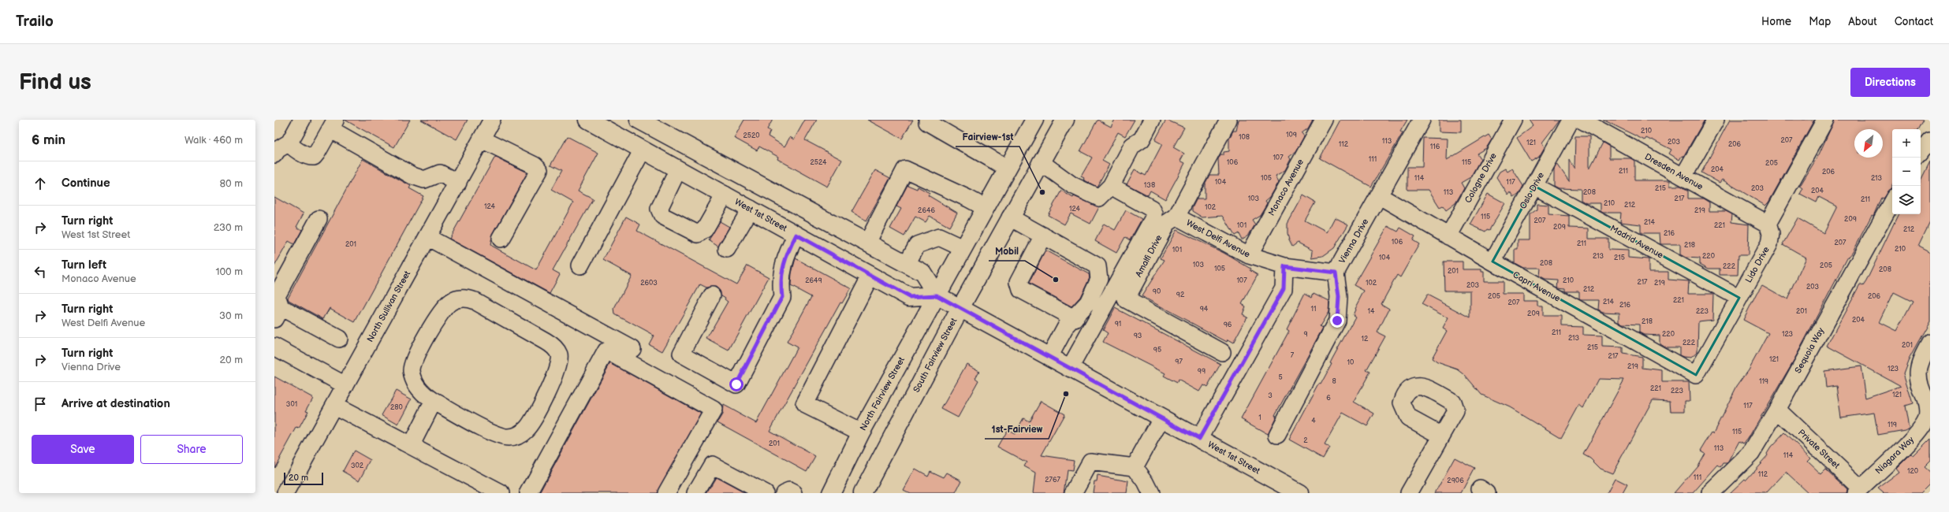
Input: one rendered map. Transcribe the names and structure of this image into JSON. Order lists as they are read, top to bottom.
{
  "streets": {
    "main road": ["West 1st Street", "South Fairview Street", "North Fairview Street"],
    "street": [
      "Dresden Avenue",
      "Cologne Drive",
      "Monaco Avenue",
      "Oslo Drive",
      "West Delfi Avenue",
      "Vienna Drive",
      "Madrid Avenue",
      "Amalfi Drive",
      "Lido Drive",
      "Capri Avenue",
      "North Sullivan Street",
      "Sequoia Way",
      "Private Street",
      "Niagara Way"
    ]
  },
  "crossings": [
    ["Dresden Avenue", "Lido Drive"],
    ["Cologne Drive", "Capri Avenue"],
    ["Monaco Avenue", "West Delfi Avenue"],
    ["Oslo Drive", "Madrid Avenue"],
    ["Oslo Drive", "Capri Avenue"],
    ["West 1st Street", "South Fairview Street"],
    ["West 1st Street", "North Fairview Street"],
    ["West Delfi Avenue", "Vienna Drive"],
    ["West Delfi Avenue", "Amalfi Drive"],
    ["Vienna Drive", "Capri Avenue"],
    ["Madrid Avenue", "Lido Drive"],
    ["Lido Drive", "Capri Avenue"],
    ["Sequoia Way", "Private Street"],
    ["Private Street", "Niagara Way"]
  ],
  "places": ["Fairview-1st", "Mobil", "1st-Fairview"],
  "house_numbers": [
    "210",
    "109",
    "2520",
    "108",
    "207",
    "113",
    "203",
    "121",
    "112",
    "206",
    "116",
    "107",
    "111",
    "2524",
    "106",
    "115",
    "205",
    "204",
    "211",
    "206",
    "105",
    "114",
    "213",
    "104",
    "117",
    "138",
    "215",
    "203",
    "204",
    "113",
    "208",
    "103",
    "217",
    "211",
    "210",
    "212",
    "124",
    "102",
    "124",
    "2646",
    "219",
    "115",
    "209",
    "207",
    "214",
    "101",
    "221",
    "209",
    "212",
    "216",
    "106",
    "207",
    "211",
    "201",
    "218",
    "210",
    "101",
    "213",
    "220",
    "104",
    "215",
    "208",
    "103",
    "205",
    "222",
    "105",
    "208",
    "201",
    "2649",
    "107",
    "210",
    "217",
    "2603",
    "102",
    "219",
    "203",
    "203",
    "212",
    "90",
    "92",
    "205",
    "206",
    "221",
    "214",
    "207",
    "216",
    "94",
    "11",
    "14",
    "223",
    "201",
    "209",
    "204",
    "218",
    "91",
    "96",
    "211",
    "9",
    "220",
    "123",
    "93",
    "213",
    "12",
    "222",
    "201",
    "215",
    "95",
    "7",
    "217",
    "121",
    "97",
    "10",
    "219",
    "123",
    "99",
    "5",
    "8",
    "119",
    "221",
    "223",
    "121",
    "3",
    "6",
    "301",
    "117",
    "280",
    "1",
    "4",
    "119",
    "115",
    "2",
    "201",
    "113",
    "114",
    "302",
    "120",
    "112",
    "111",
    "2767",
    "2906"
  ],
  "scale_bar": "20 m",
  "north": "bottom left",
  "page": {
    "header": "Trailo",
    "nav": [
      "Home",
      "Map",
      "About",
      "Contact"
    ],
    "buttons": [
      "Directions",
      ["Save", "Share"]
    ],
    "title": "Find us",
    "heading": ["6 min", "Walk · 460 m"],
    "map_buttons": ["+", "−"],
    "list": [
      ["Continue", "80 m"],
      ["Turn right", "West 1st Street", "230 m"],
      ["Turn left", "Monaco Avenue", "100 m"],
      ["Turn right", "West Delfi Avenue", "30 m"],
      ["Turn right", "Vienna Drive", "20 m"],
      "Arrive at destination"
    ],
    "scale": "20 m"
  }
}
